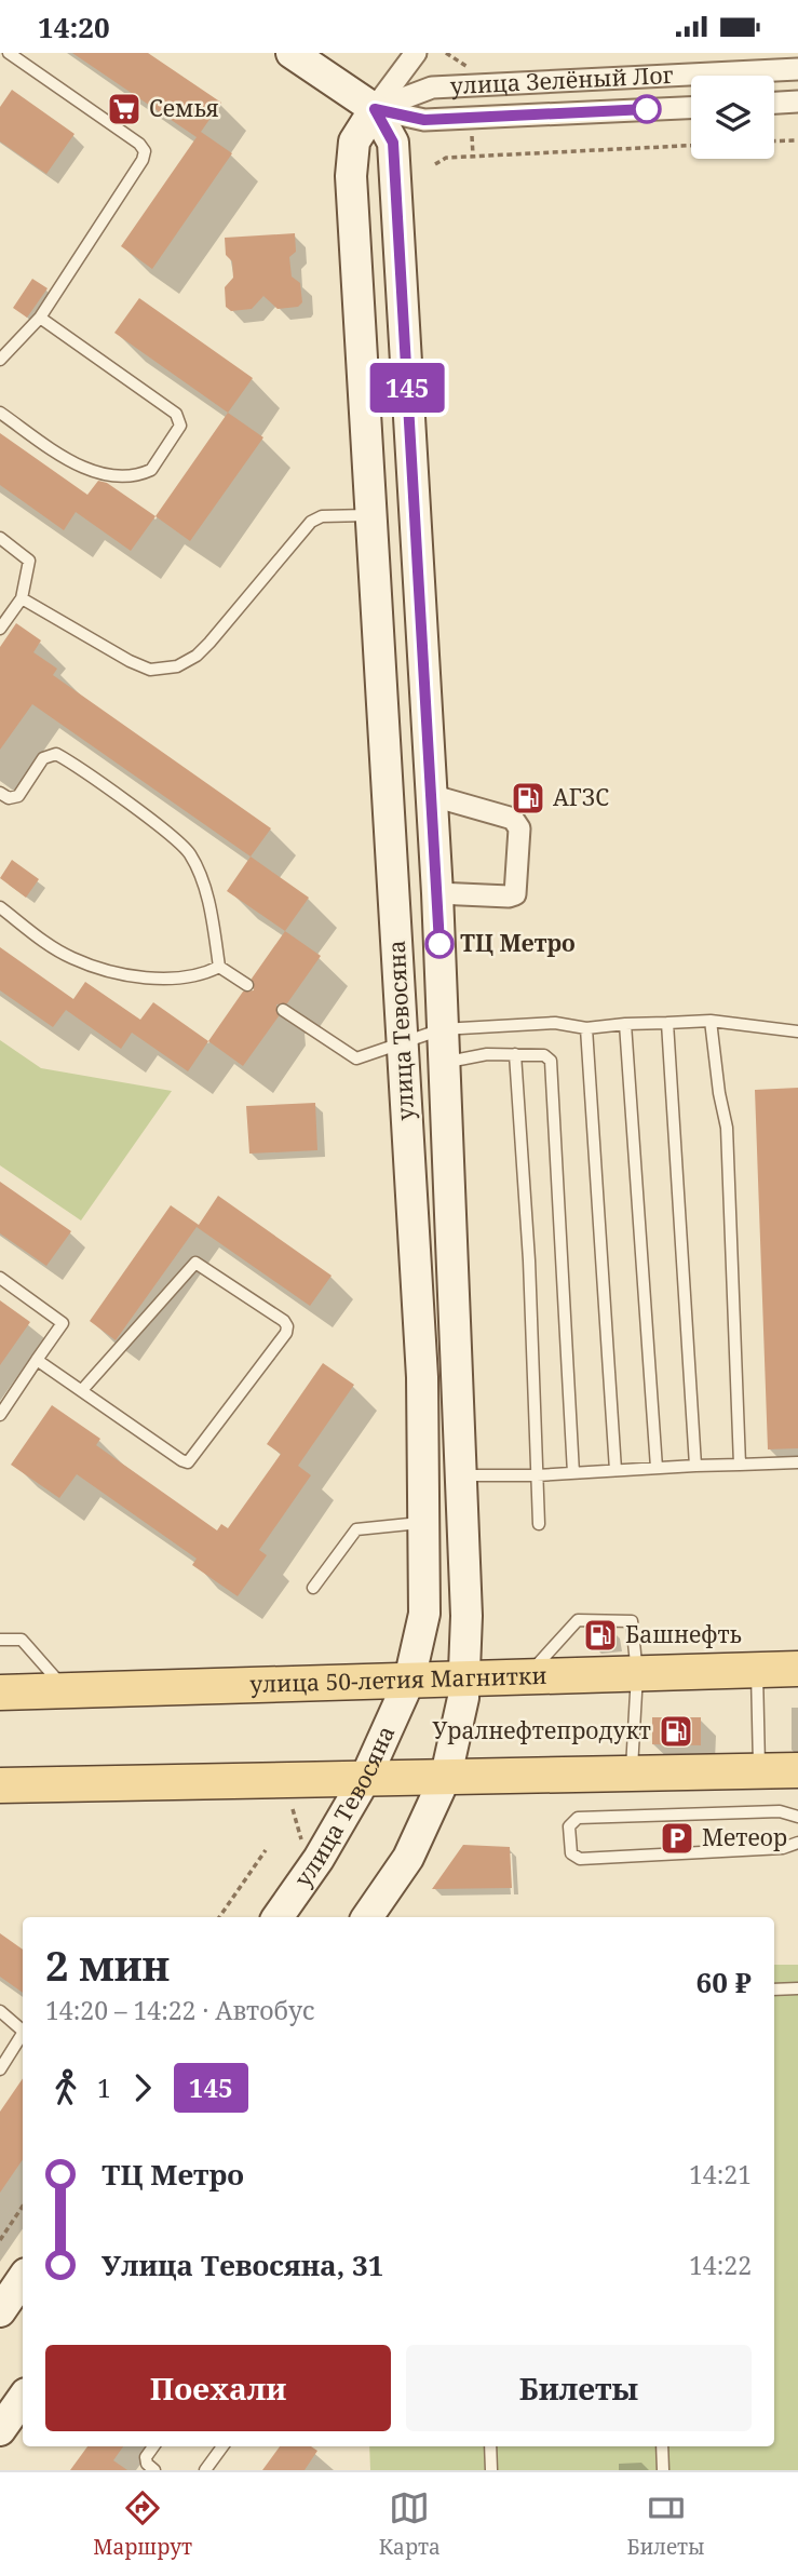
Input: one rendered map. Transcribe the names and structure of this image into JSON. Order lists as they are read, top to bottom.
{
  "streets": {
    "main road": ["улица 50-летия Магнитки"],
    "street": ["улица Зелёный Лог", "улица Тевосяна"]
  },
  "crossings": [
    ["улица Зелёный Лог", "улица Тевосяна"],
    ["улица Тевосяна", "улица 50-летия Магнитки"]
  ],
  "places": {
    "supermarket": ["Семья"],
    "fuel station": ["АГЗС", "Башнефть", "Уралнефтепродукт"],
    "other": ["ТЦ Метро"],
    "parking": ["Метеор"]
  },
  "lines": ["bus line 145"],
  "page": {
    "status": "14:20",
    "on_map": "145",
    "heading": ["2 мин", "14:20 – 14:22 · Автобус", "60 ₽"],
    "legs": ["1", "145"],
    "list": [
      {
        "name": "ТЦ Метро",
        "value": "14:21"
      },
      {
        "name": "Улица Тевосяна, 31",
        "value": "14:22"
      }
    ],
    "buttons": ["Поехали", "Билеты"],
    "tabs": ["Маршрут", "Карта", "Билеты"]
  }
}
